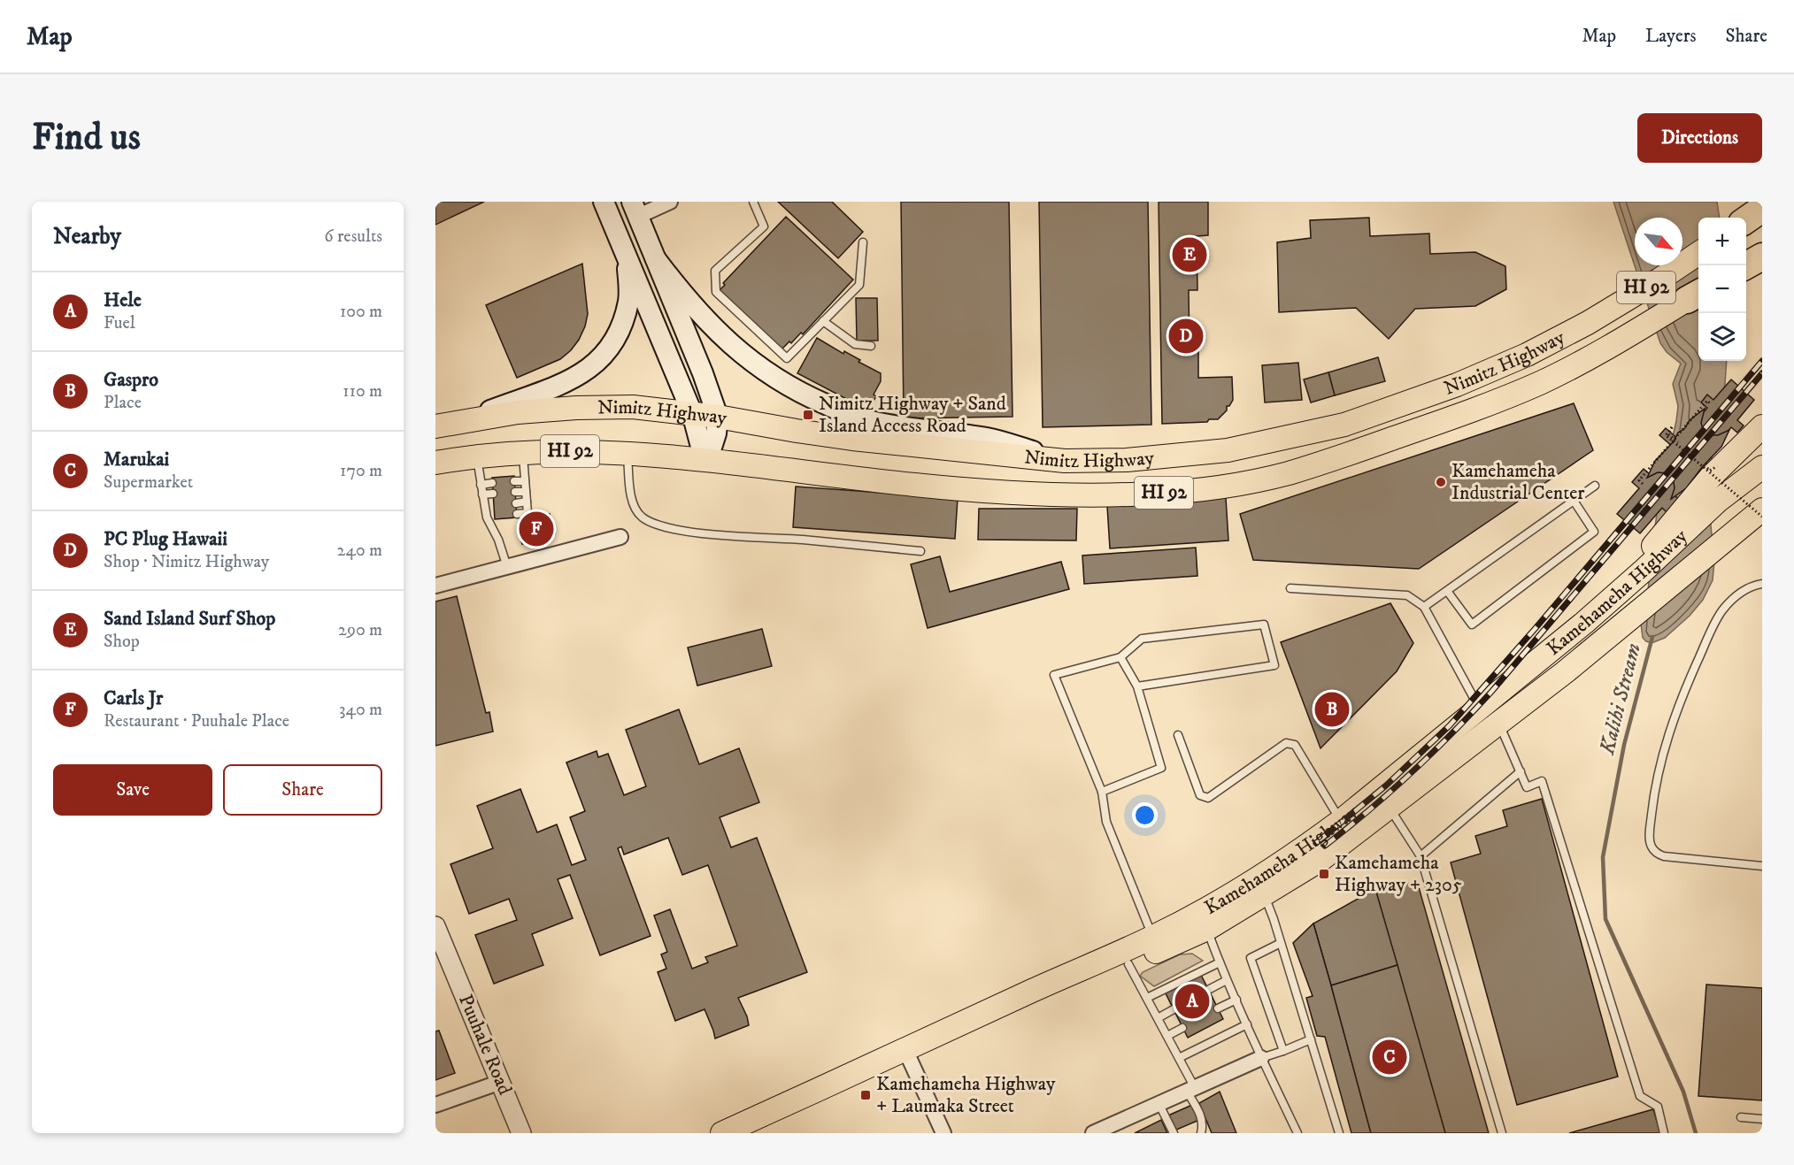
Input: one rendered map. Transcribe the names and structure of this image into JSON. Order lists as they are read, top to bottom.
{
  "streets": {
    "main road": ["HI 92", "Nimitz Highway", "Kamehameha Highway"],
    "street": ["Puuhale Road"]
  },
  "water": ["Kalihi Stream"],
  "places": {
    "transit": ["Nimitz Highway + Sand Island Access Road", "Kamehameha Highway + 2305", "Kamehameha Highway + Laumaka Street"],
    "other": ["Kamehameha Industrial Center"]
  },
  "north": "bottom right",
  "page": {
    "header": "Map",
    "nav": ["Map", "Layers", "Share"],
    "buttons": [
      "Directions",
      ["Save", "Share"]
    ],
    "title": "Find us",
    "heading": ["Nearby", "6 results"],
    "map_buttons": ["+", "−"],
    "pins": [
      "E",
      "D",
      "F",
      "B",
      "A",
      "C"
    ],
    "list": [
      {
        "mark": "A",
        "name": "Hele",
        "note": "Fuel",
        "value": "100 m"
      },
      {
        "mark": "B",
        "name": "Gaspro",
        "note": "Place",
        "value": "110 m"
      },
      {
        "mark": "C",
        "name": "Marukai",
        "note": "Supermarket",
        "value": "170 m"
      },
      {
        "mark": "D",
        "name": "PC Plug Hawaii",
        "note": "Shop · Nimitz Highway",
        "value": "240 m"
      },
      {
        "mark": "E",
        "name": "Sand Island Surf Shop",
        "note": "Shop",
        "value": "290 m"
      },
      {
        "mark": "F",
        "name": "Carls Jr",
        "note": "Restaurant · Puuhale Place",
        "value": "340 m"
      }
    ]
  }
}
